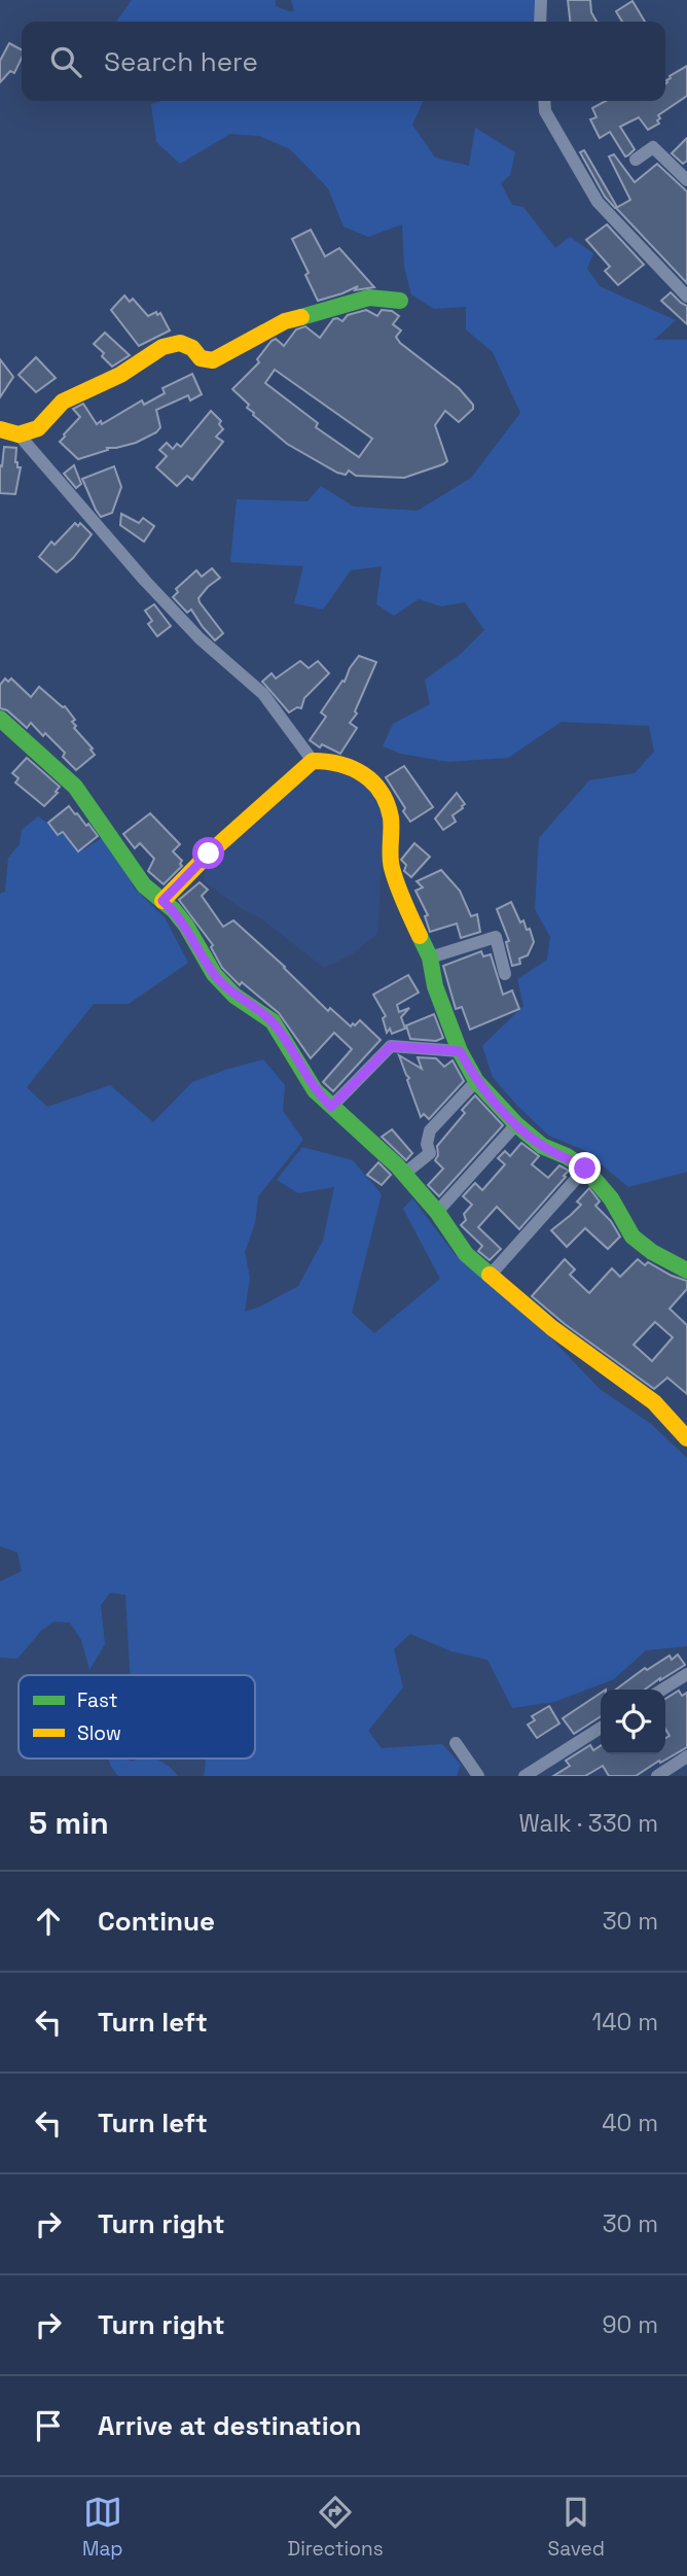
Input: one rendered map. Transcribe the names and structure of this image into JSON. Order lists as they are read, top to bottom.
{
  "legend": ["Fast", "Slow"],
  "page": {
    "search": "Search here",
    "heading": ["5 min", "Walk · 330 m"],
    "list": [
      ["Continue", "30 m"],
      ["Turn left", "140 m"],
      ["Turn left", "40 m"],
      ["Turn right", "30 m"],
      ["Turn right", "90 m"],
      "Arrive at destination"
    ],
    "nav": ["Map", "Directions", "Saved"]
  }
}
